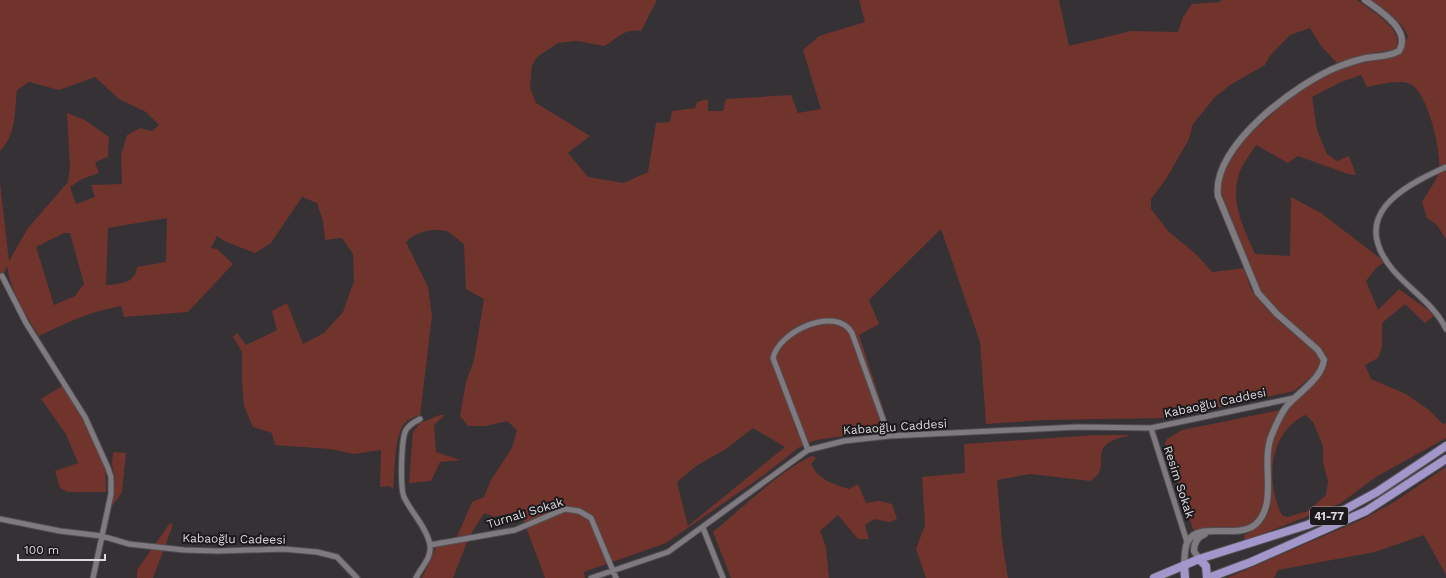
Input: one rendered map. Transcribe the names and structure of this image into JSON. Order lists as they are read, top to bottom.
{
  "streets": {
    "highway": ["41-77"],
    "street": [
      "Kabaoğlu Caddesi",
      "Resim Sokak",
      "Turnalı Sokak",
      "Kabaoğlu Cadeesi"
    ]
  },
  "crossings": [
    ["Kabaoğlu Caddesi", "Resim Sokak"],
    ["Kabaoğlu Caddesi", "Turnalı Sokak"]
  ],
  "scale_bar": "100 m"
}
